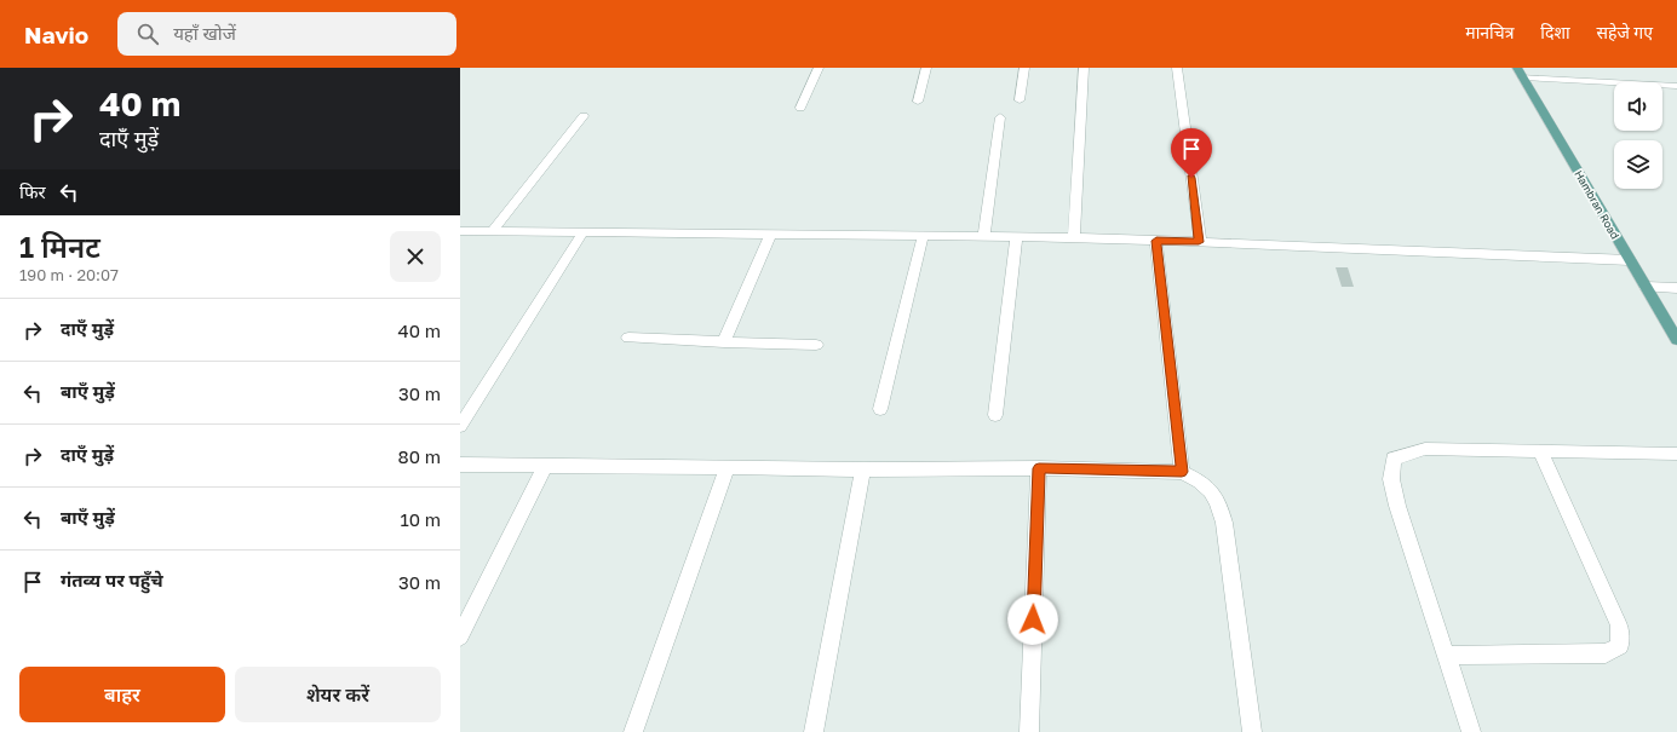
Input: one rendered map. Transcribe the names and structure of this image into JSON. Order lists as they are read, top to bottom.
{
  "streets": {
    "main road": ["Hambran Road"]
  },
  "page": {
    "header": "Navio",
    "search": "यहाँ खोजें",
    "nav": ["मानचित्र", "दिशा", "सहेजे गए"],
    "turn": ["40 m", "दाएँ मुड़ें"],
    "then": "फिर",
    "heading": ["1 मिनट", "190 m · 20:07"],
    "list": [
      {
        "name": "दाएँ मुड़ें",
        "value": "40 m"
      },
      {
        "name": "बाएँ मुड़ें",
        "value": "30 m"
      },
      {
        "name": "दाएँ मुड़ें",
        "value": "80 m"
      },
      {
        "name": "बाएँ मुड़ें",
        "value": "10 m"
      },
      {
        "name": "गंतव्य पर पहुँचे",
        "value": "30 m"
      }
    ],
    "buttons": ["बाहर", "शेयर करें"]
  }
}
